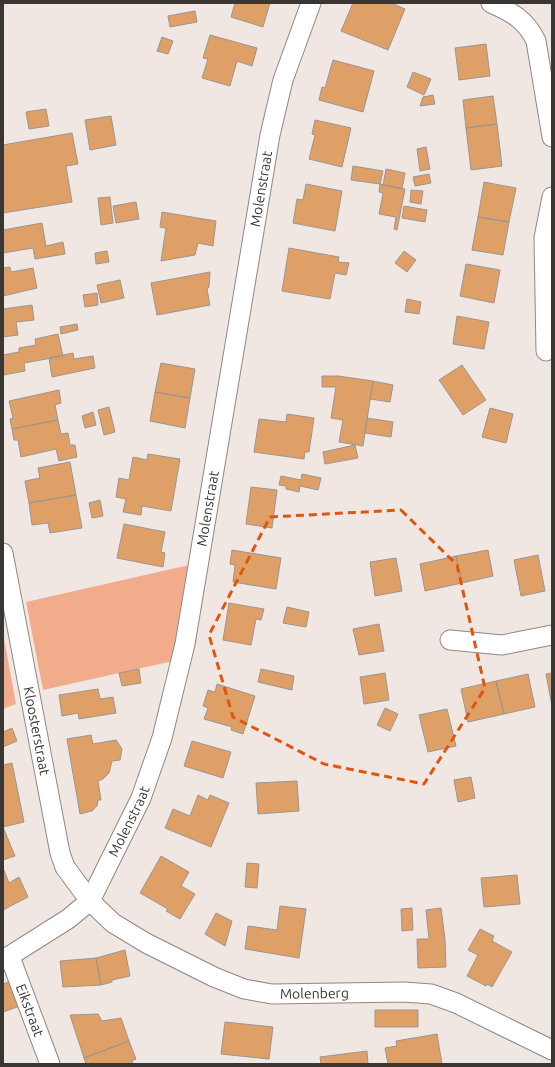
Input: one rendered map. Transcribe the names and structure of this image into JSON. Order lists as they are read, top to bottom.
{
  "streets": {
    "street": [
      "Molenstraat",
      "Kloosterstraat",
      "Molenberg",
      "Eikstraat"
    ]
  },
  "crossings": [
    ["Molenstraat", "Kloosterstraat"],
    ["Molenstraat", "Molenberg"],
    ["Molenstraat", "Eikstraat"],
    ["Kloosterstraat", "Molenberg"]
  ]
}
